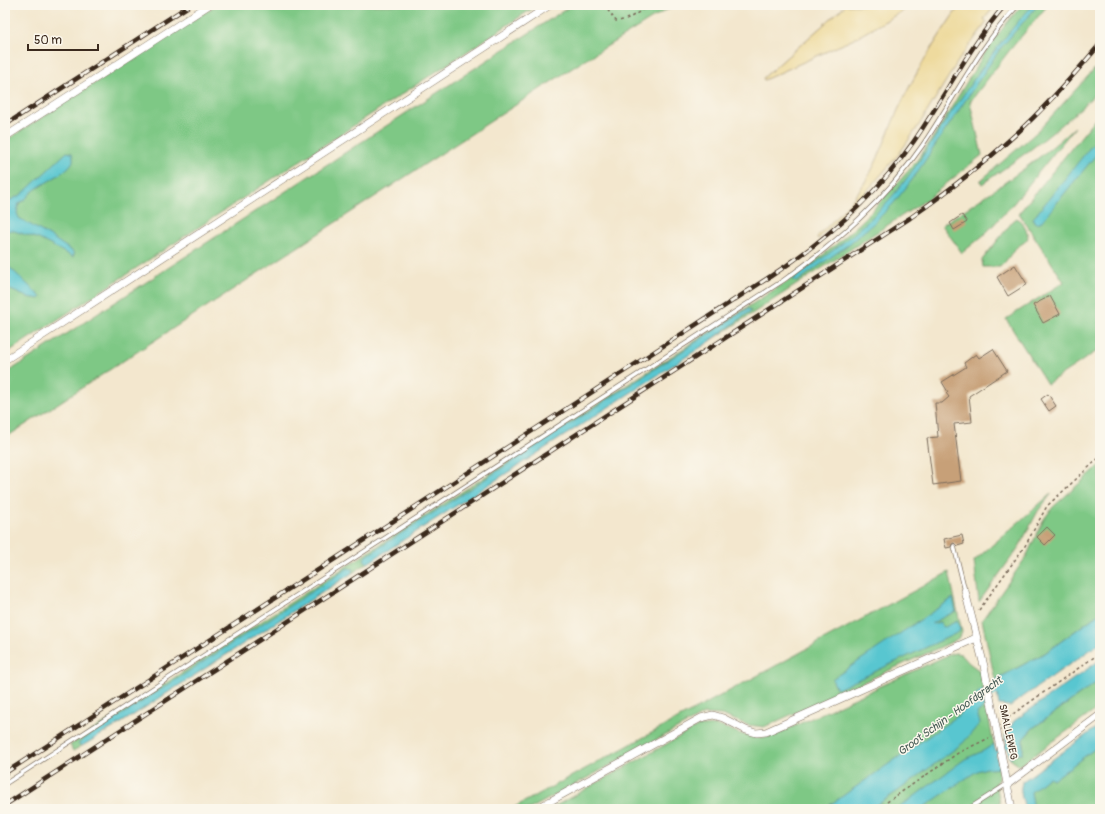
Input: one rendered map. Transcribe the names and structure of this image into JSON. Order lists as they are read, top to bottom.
{
  "streets": {
    "street": ["SMALLEWEG"]
  },
  "water": ["Groot Schijn - Hoofdgracht"],
  "scale_bar": "50 m"
}
